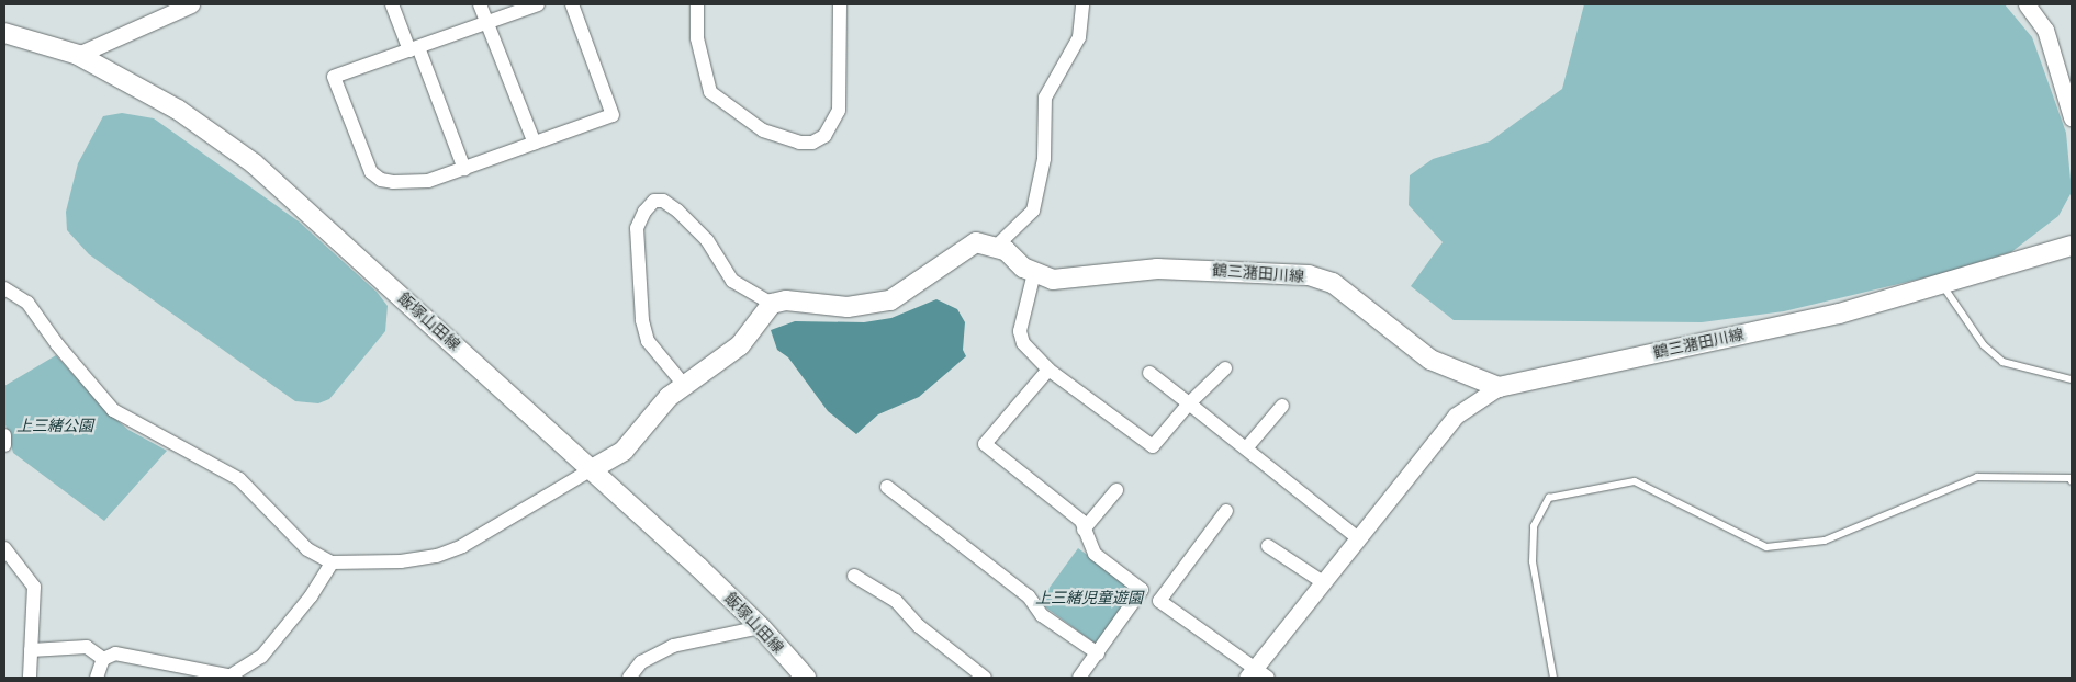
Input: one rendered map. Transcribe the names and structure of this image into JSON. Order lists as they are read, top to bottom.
{
  "streets": {
    "main road": ["鶴三潴田川線", "飯塚山田線"]
  },
  "parks": ["上三緒公園", "上三緒児童遊園"]
}
